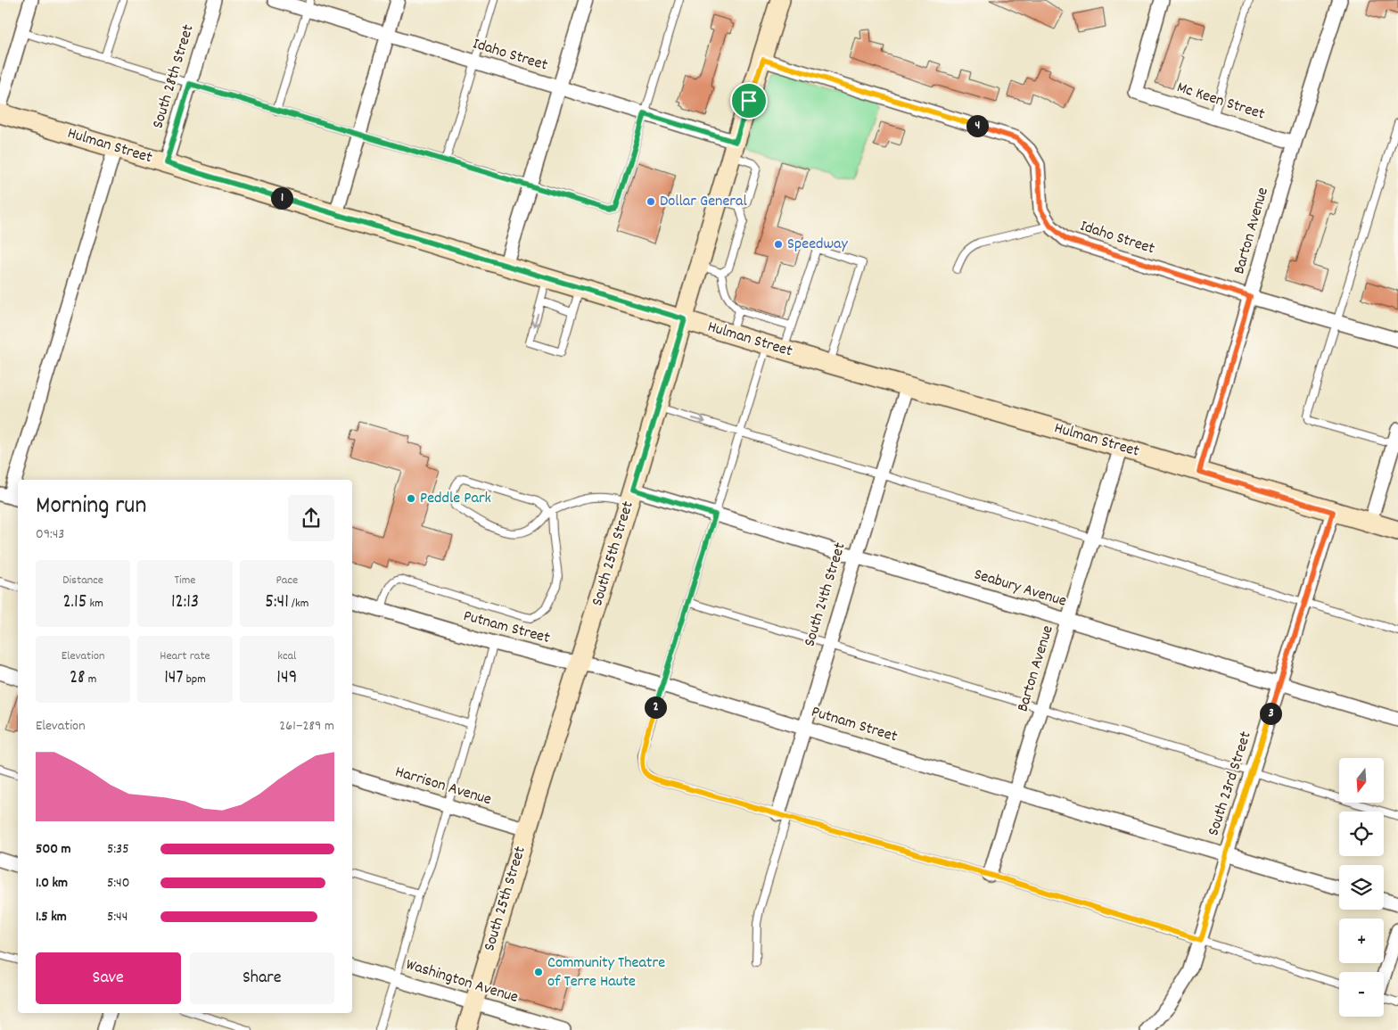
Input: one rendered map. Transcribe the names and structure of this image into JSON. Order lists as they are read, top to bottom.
{
  "streets": {
    "street": [
      "Idaho Street",
      "South 28th Street",
      "Mc Keen Street",
      "Hulman Street",
      "Barton Avenue",
      "South 25th Street",
      "Seabury Avenue",
      "South 24th Street",
      "Putnam Street",
      "South 23rd Street",
      "Harrison Avenue",
      "Washington Avenue"
    ]
  },
  "crossings": [
    ["Idaho Street", "Barton Avenue"],
    ["Idaho Street", "South 25th Street"],
    ["South 28th Street", "Hulman Street"],
    ["Mc Keen Street", "Barton Avenue"],
    ["Hulman Street", "Barton Avenue"],
    ["Hulman Street", "South 25th Street"],
    ["Hulman Street", "South 24th Street"],
    ["Hulman Street", "South 23rd Street"],
    ["Barton Avenue", "Seabury Avenue"],
    ["Barton Avenue", "Putnam Street"],
    ["South 25th Street", "Seabury Avenue"],
    ["South 25th Street", "Putnam Street"],
    ["South 25th Street", "Harrison Avenue"],
    ["South 25th Street", "Washington Avenue"],
    ["Seabury Avenue", "South 24th Street"],
    ["Seabury Avenue", "South 23rd Street"],
    ["South 24th Street", "Putnam Street"],
    ["Putnam Street", "South 23rd Street"]
  ],
  "places": [
    "Dollar General",
    "Speedway",
    "Peddle Park",
    "Community Theatre of Terre Haute"
  ],
  "north": "bottom",
  "page": {
    "pins": [
      "4",
      "1",
      "2",
      "3"
    ],
    "heading": ["Morning run", "09:43"],
    "stats": [
      ["Distance", "2.15 km"],
      ["Time", "12:13"],
      ["Pace", "5:41 /km"],
      ["Elevation", "28 m"],
      ["Heart rate", "147 bpm"],
      ["kcal", "149"]
    ],
    "chart": ["Elevation", "261–289 m"],
    "map_buttons": ["+", "−"],
    "list": [
      {
        "name": "500 m",
        "note": "5:35"
      },
      {
        "name": "1.0 km",
        "note": "5:40"
      },
      {
        "name": "1.5 km",
        "note": "5:44"
      }
    ],
    "buttons": ["Save", "Share"]
  }
}
